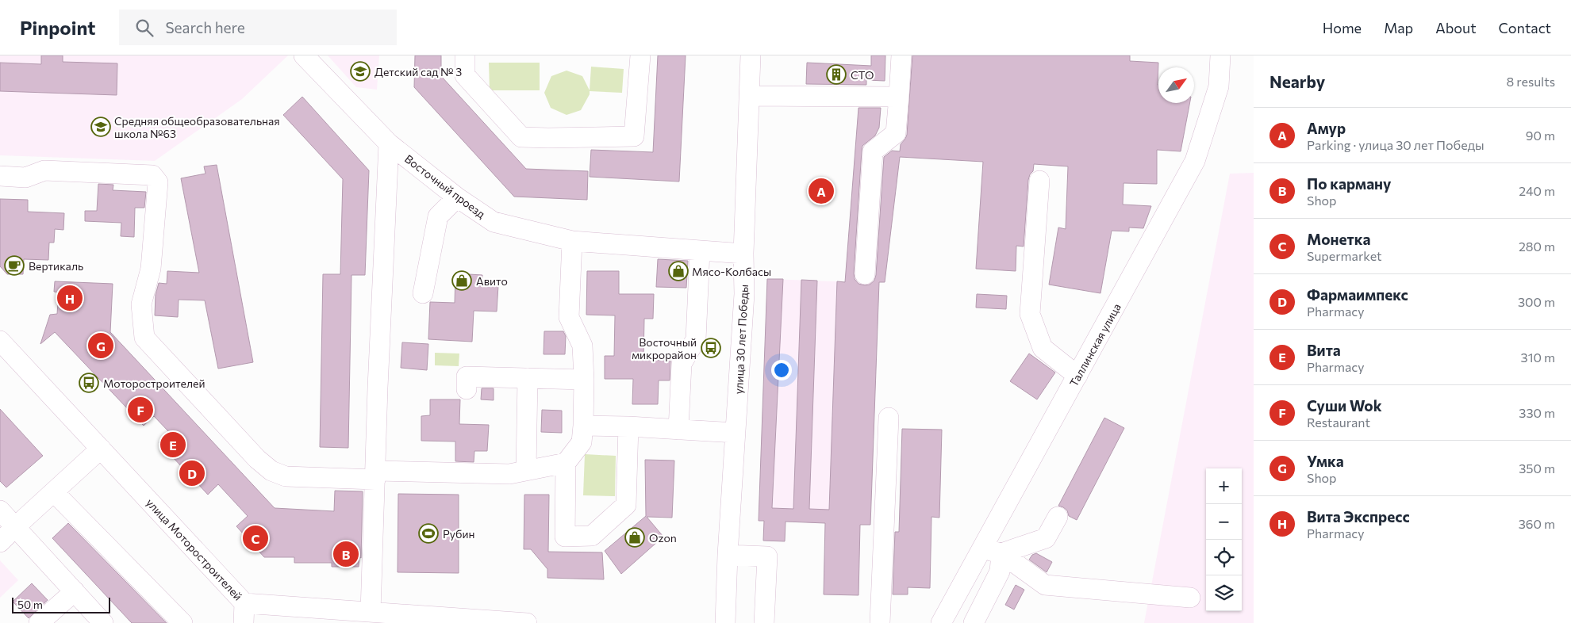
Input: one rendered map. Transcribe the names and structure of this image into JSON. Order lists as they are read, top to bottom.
{
  "streets": {
    "street": [
      "Восточный проезд",
      "улица 30 лет Победы",
      "Таллинская улица",
      "улица Моторостроителей"
    ]
  },
  "crossings": [
    ["Восточный проезд", "улица 30 лет Победы"]
  ],
  "places": {
    "school or university": ["Детский сад № 3", "Средняя общеобразовательная школа №63"],
    "building": ["СТО"],
    "cafe": ["Вертикаль"],
    "shop": ["Мясо-Колбасы", "Авито", "Ozon"],
    "bus stop": ["Восточный микрорайон", "Моторостроителей"],
    "sports": ["Рубин"]
  },
  "scale_bar": "50 m",
  "north": "top right",
  "page": {
    "header": "Pinpoint",
    "search": "Search here",
    "nav": [
      "Home",
      "Map",
      "About",
      "Contact"
    ],
    "heading": ["Nearby", "8 results"],
    "list": [
      {
        "mark": "A",
        "name": "Амур",
        "note": "Parking · улица 30 лет Победы",
        "value": "90 m"
      },
      {
        "mark": "B",
        "name": "По карману",
        "note": "Shop",
        "value": "240 m"
      },
      {
        "mark": "C",
        "name": "Монетка",
        "note": "Supermarket",
        "value": "280 m"
      },
      {
        "mark": "D",
        "name": "Фармаимпекс",
        "note": "Pharmacy",
        "value": "300 m"
      },
      {
        "mark": "E",
        "name": "Вита",
        "note": "Pharmacy",
        "value": "310 m"
      },
      {
        "mark": "F",
        "name": "Суши Wok",
        "note": "Restaurant",
        "value": "330 m"
      },
      {
        "mark": "G",
        "name": "Умка",
        "note": "Shop",
        "value": "350 m"
      },
      {
        "mark": "H",
        "name": "Вита Экспресс",
        "note": "Pharmacy",
        "value": "360 m"
      }
    ],
    "pins": [
      "A",
      "H",
      "G",
      "F",
      "E",
      "D",
      "C",
      "B"
    ],
    "map_buttons": ["+", "−"],
    "scale": "50 m"
  }
}
